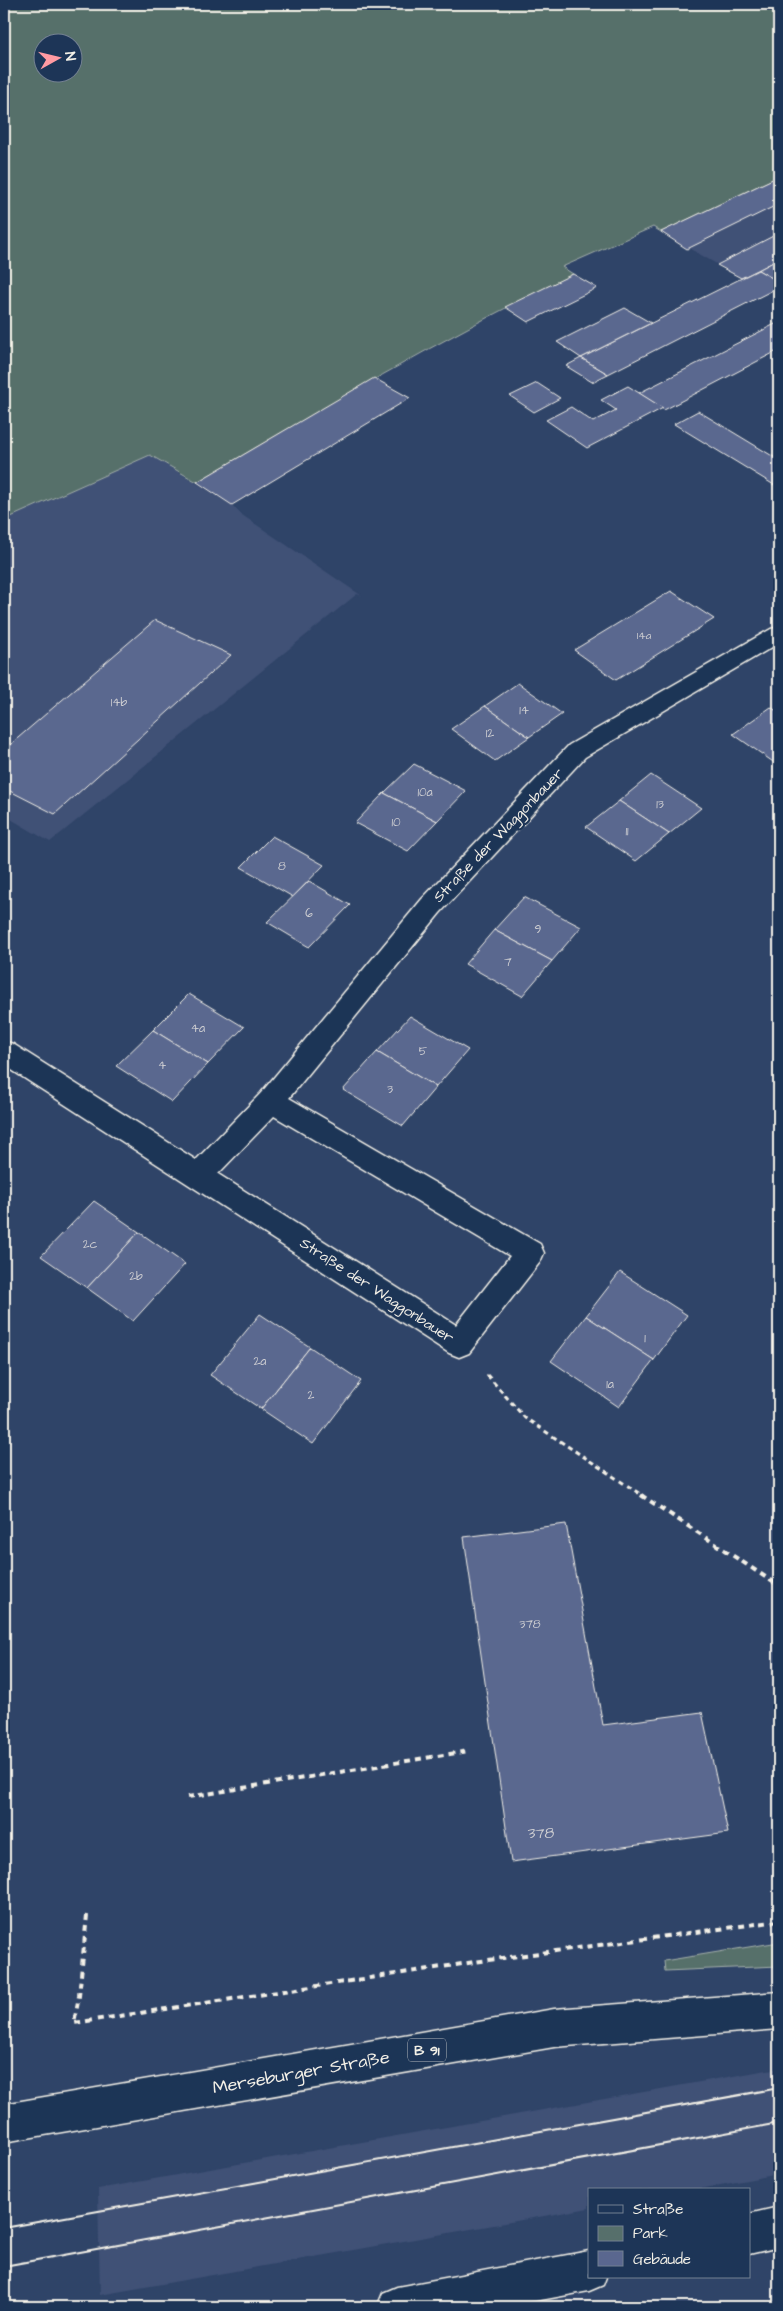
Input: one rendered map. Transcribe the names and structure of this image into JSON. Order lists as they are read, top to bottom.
{
  "streets": {
    "street": ["Straße der Waggonbauer", "B 91", "Merseburger Straße"]
  },
  "house_numbers": [
    "14a",
    "14b",
    "14",
    "12",
    "10a",
    "13",
    "10",
    "11",
    "8",
    "6",
    "9",
    "7",
    "4a",
    "5",
    "4",
    "3",
    "2c",
    "2b",
    "1",
    "2a",
    "1a",
    "2",
    "378",
    "378"
  ],
  "legend": ["Straße", "Park", "Gebäude"],
  "north": "right"
}
